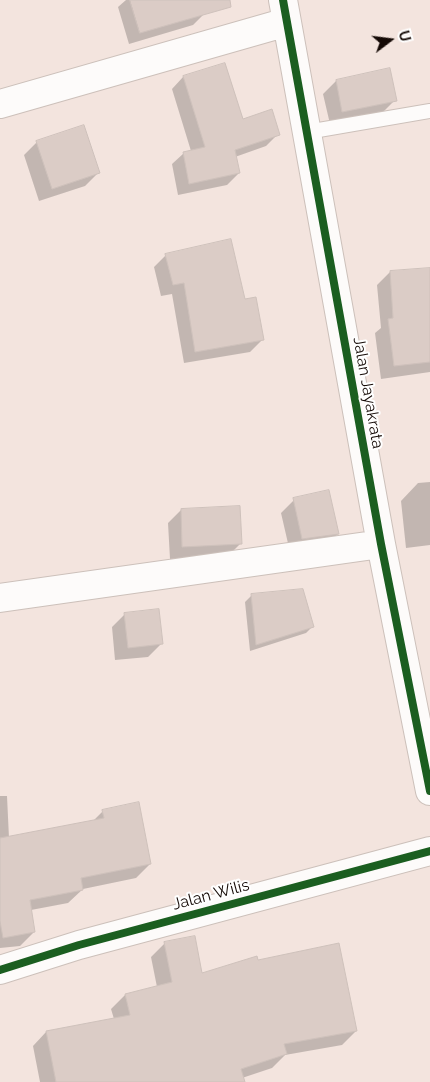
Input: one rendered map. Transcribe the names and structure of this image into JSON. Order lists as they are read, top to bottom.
{
  "streets": {
    "street": ["Jalan Jayakrata", "Jalan Wilis"]
  },
  "north": "right"
}
